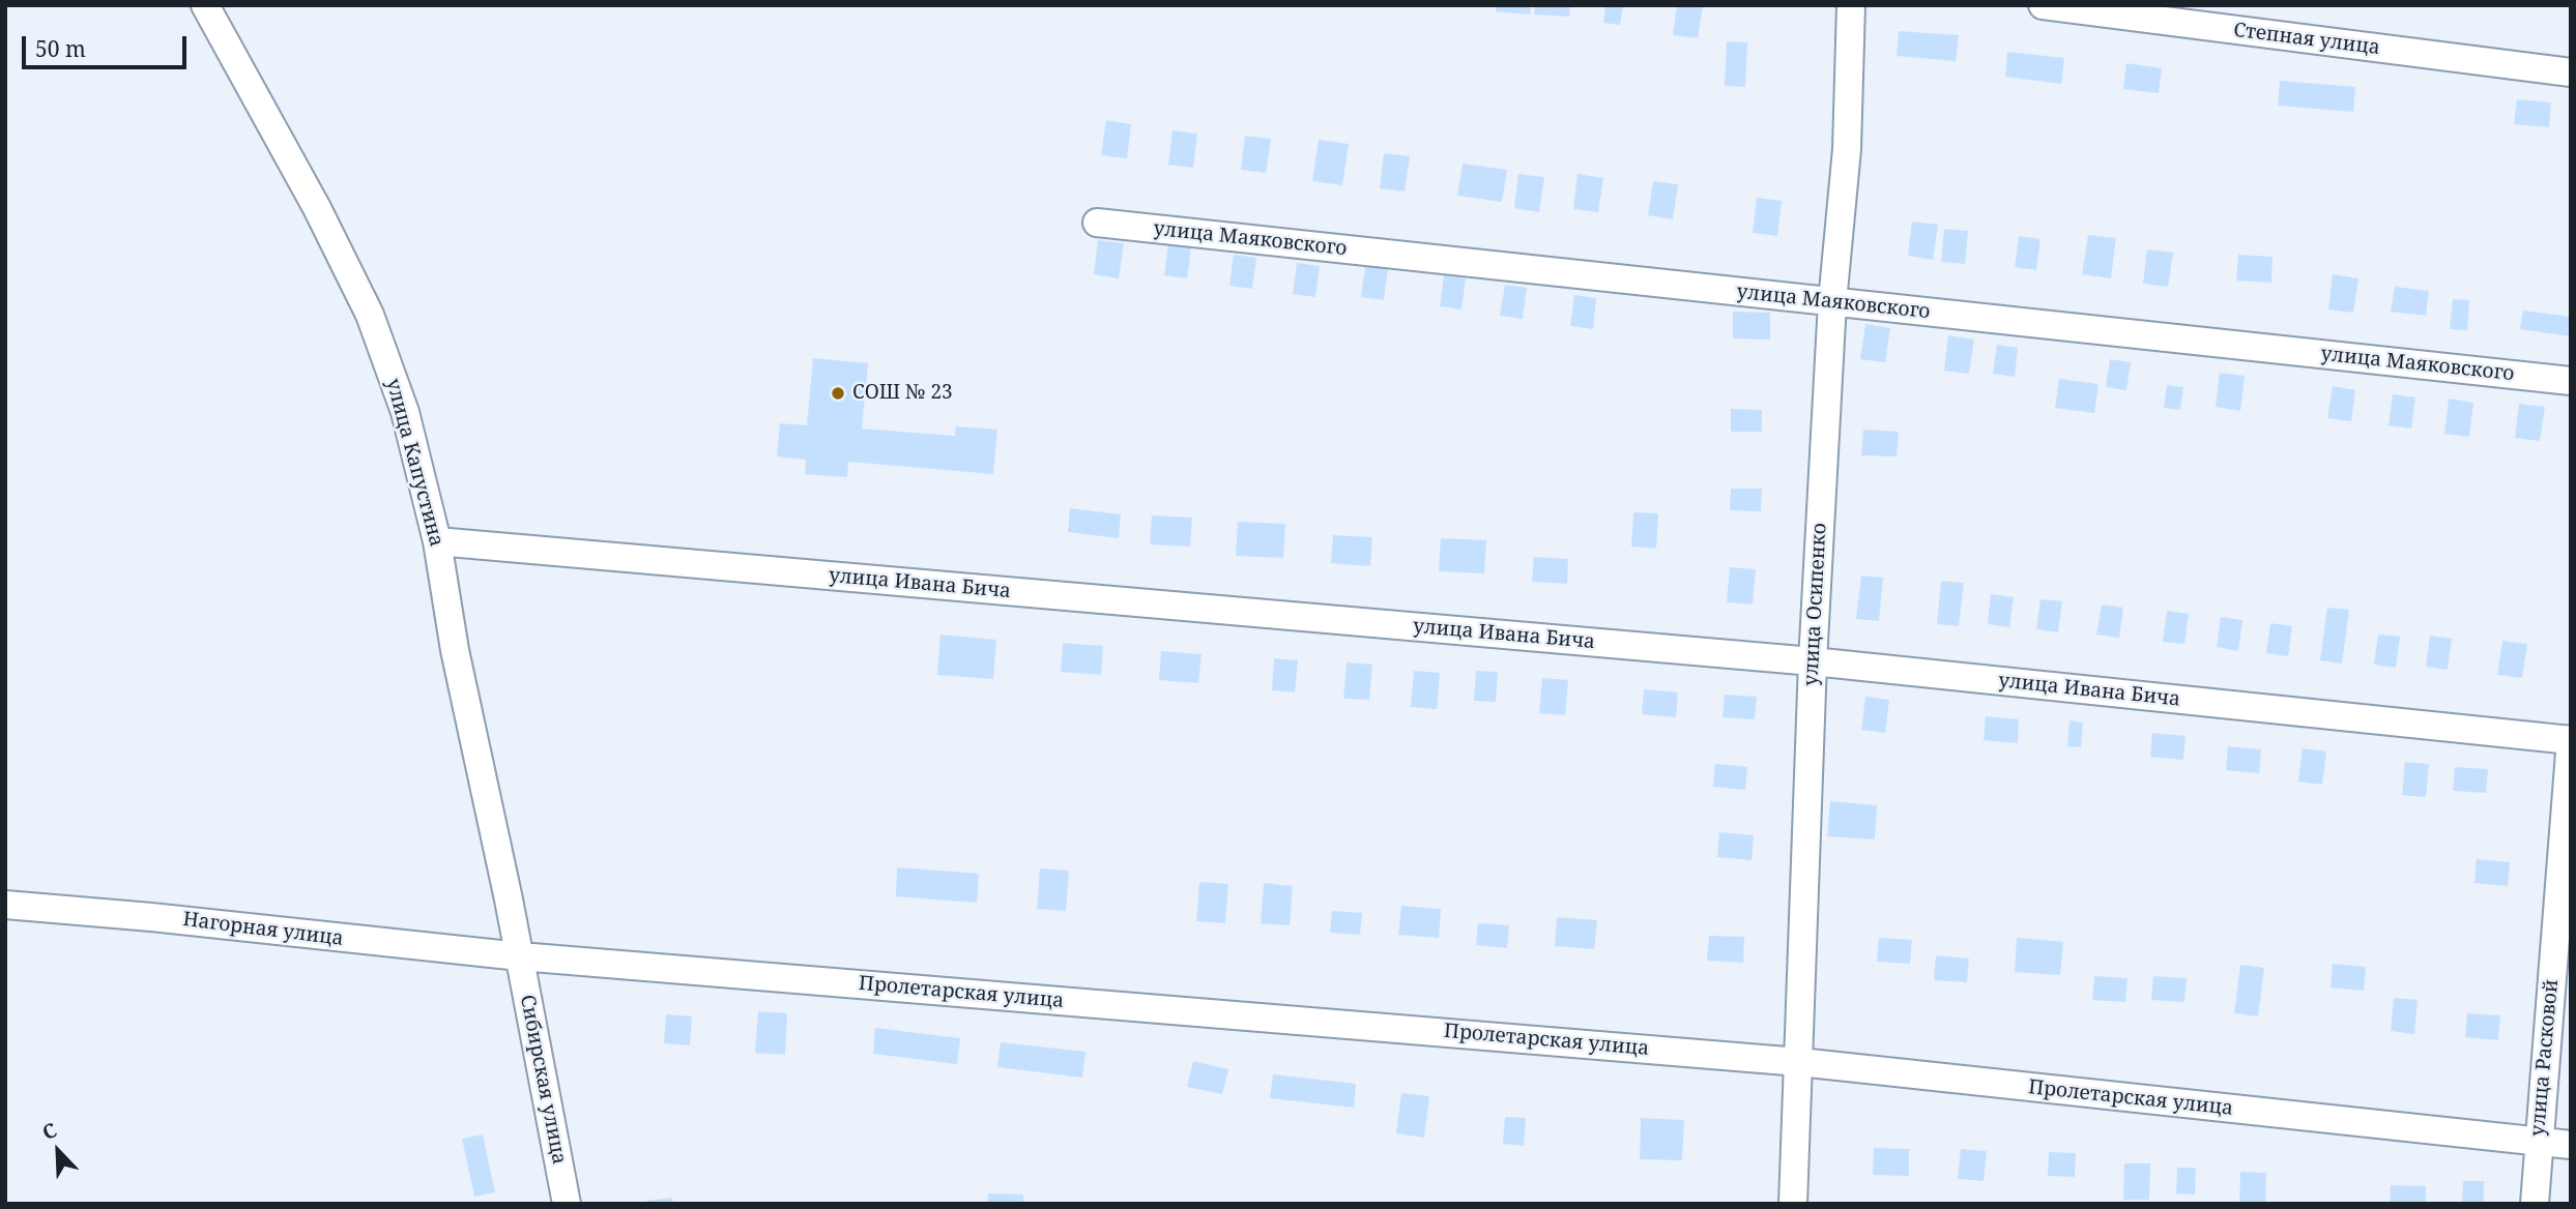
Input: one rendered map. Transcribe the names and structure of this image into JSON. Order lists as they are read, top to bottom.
{
  "streets": {
    "street": [
      "Степная улица",
      "улица Маяковского",
      "улица Капустина",
      "улица Ивана Бича",
      "улица Осипенко",
      "Нагорная улица",
      "Пролетарская улица",
      "улица Расковой",
      "Сибирская улица"
    ]
  },
  "crossings": [
    ["улица Маяковского", "улица Осипенко"],
    ["улица Капустина", "улица Ивана Бича"],
    ["улица Капустина", "Нагорная улица"],
    ["улица Капустина", "Пролетарская улица"],
    ["улица Капустина", "Сибирская улица"],
    ["улица Ивана Бича", "улица Осипенко"],
    ["улица Ивана Бича", "улица Расковой"],
    ["улица Осипенко", "Пролетарская улица"],
    ["Нагорная улица", "Пролетарская улица"],
    ["Нагорная улица", "Сибирская улица"],
    ["Пролетарская улица", "улица Расковой"],
    ["Пролетарская улица", "Сибирская улица"]
  ],
  "places": ["СОШ № 23"],
  "scale_bar": "50 m",
  "north": "top left"
}
